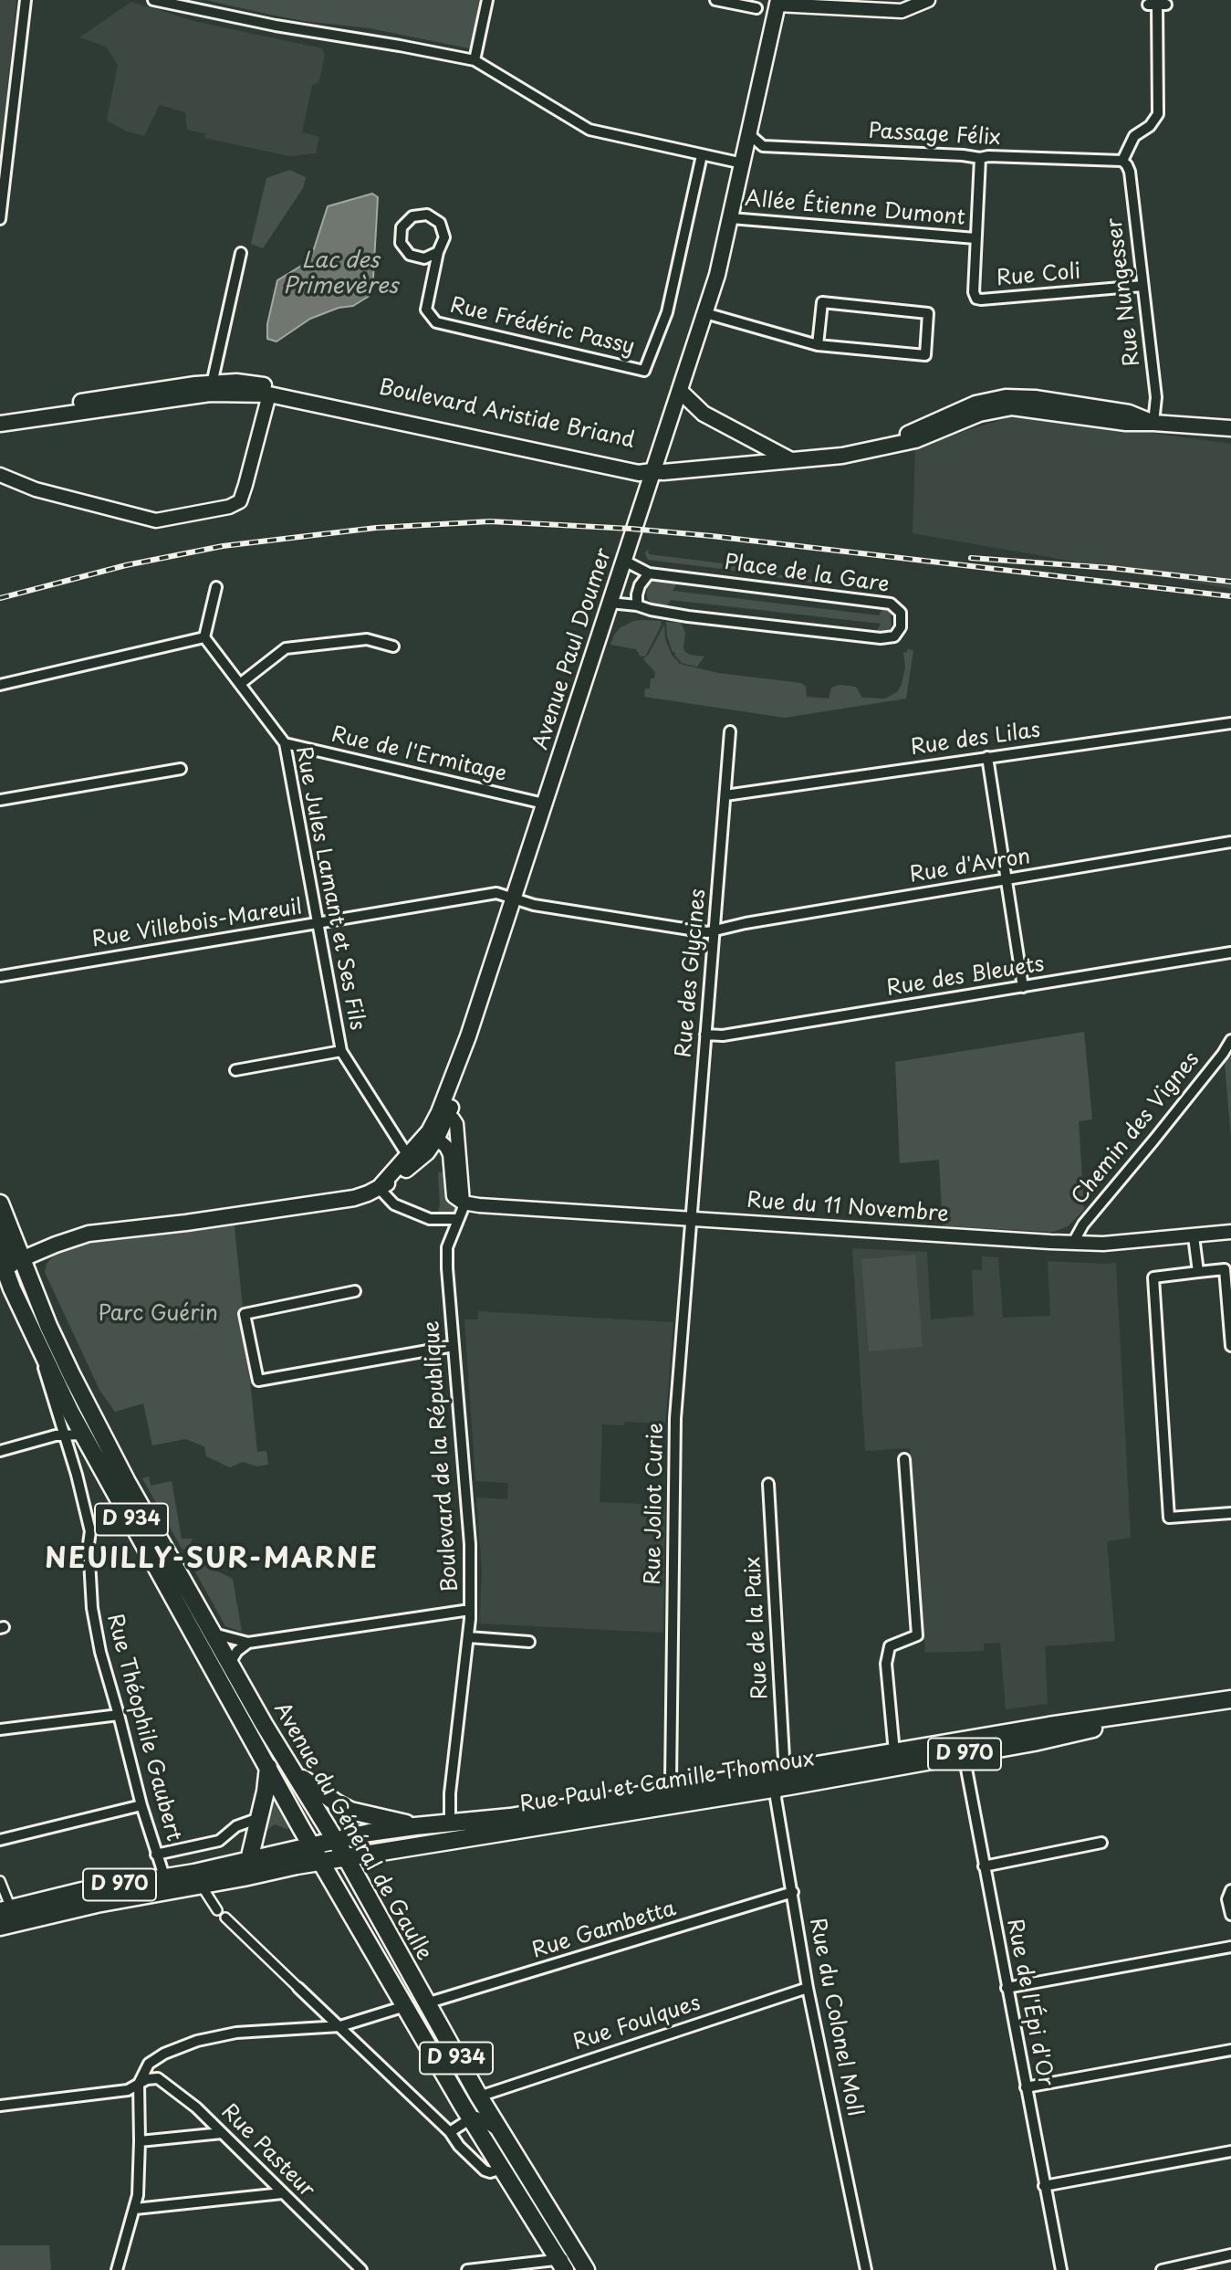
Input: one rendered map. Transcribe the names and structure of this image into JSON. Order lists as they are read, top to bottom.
{
  "streets": {
    "main road": [
      "Boulevard Aristide Briand",
      "Avenue Paul Doumer",
      "D 934",
      "D 970",
      "Rue Paul et Camille Thomoux",
      "Avenue du Général de Gaulle"
    ],
    "street": [
      "Passage Félix",
      "Allée Étienne Dumont",
      "Rue Coli",
      "Rue Nungesser",
      "Rue Frédéric Passy",
      "Place de la Gare",
      "Rue des Lilas",
      "Rue de l'Ermitage",
      "Rue d'Avron",
      "Rue Jules Lamant et Ses Fils",
      "Rue Villebois-Mareuil",
      "Rue des Glycines",
      "Rue des Bleuets",
      "Chemin des Vignes",
      "Rue du 11 Novembre",
      "Boulevard de la République",
      "Rue Joliot Curie",
      "Rue de la Paix",
      "Rue Théophile Gaubert",
      "Rue Gambetta",
      "Rue de l'Épi d'Or",
      "Rue du Colonel Moll",
      "Rue Foulques",
      "Rue Pasteur"
    ]
  },
  "crossings": [
    ["Passage Félix", "Rue Nungesser"],
    ["Passage Félix", "Avenue Paul Doumer"],
    ["Allée Étienne Dumont", "Rue Coli"],
    ["Allée Étienne Dumont", "Avenue Paul Doumer"],
    ["Rue Coli", "Rue Nungesser"],
    ["Boulevard Aristide Briand", "Avenue Paul Doumer"],
    ["Place de la Gare", "Avenue Paul Doumer"],
    ["Avenue Paul Doumer", "Rue de l'Ermitage"],
    ["Avenue Paul Doumer", "Rue d'Avron"],
    ["Avenue Paul Doumer", "Rue Jules Lamant et Ses Fils"],
    ["Avenue Paul Doumer", "Rue Villebois-Mareuil"],
    ["Avenue Paul Doumer", "D 934"],
    ["Avenue Paul Doumer", "Avenue du Général de Gaulle"],
    ["Rue des Lilas", "Rue des Glycines"],
    ["Rue de l'Ermitage", "Rue Jules Lamant et Ses Fils"],
    ["Rue d'Avron", "Rue Villebois-Mareuil"],
    ["Rue d'Avron", "Rue des Glycines"],
    ["Rue Jules Lamant et Ses Fils", "Rue Villebois-Mareuil"],
    ["Rue des Glycines", "Rue des Bleuets"],
    ["Rue des Glycines", "Rue du 11 Novembre"],
    ["Rue des Glycines", "Rue Joliot Curie"],
    ["Chemin des Vignes", "Rue du 11 Novembre"],
    ["Rue du 11 Novembre", "Boulevard de la République"],
    ["Rue du 11 Novembre", "Rue Joliot Curie"],
    ["Boulevard de la République", "Rue Paul et Camille Thomoux"],
    ["Rue Joliot Curie", "Rue Paul et Camille Thomoux"],
    ["D 934", "Avenue du Général de Gaulle"],
    ["Rue de la Paix", "Rue Paul et Camille Thomoux"],
    ["Rue de la Paix", "Rue du Colonel Moll"],
    ["Rue Théophile Gaubert", "D 970"],
    ["Rue Théophile Gaubert", "Avenue du Général de Gaulle"],
    ["D 970", "Rue Paul et Camille Thomoux"],
    ["Rue Paul et Camille Thomoux", "Avenue du Général de Gaulle"],
    ["Rue Paul et Camille Thomoux", "Rue de l'Épi d'Or"],
    ["Rue Paul et Camille Thomoux", "Rue du Colonel Moll"],
    ["Avenue du Général de Gaulle", "Rue Gambetta"],
    ["Avenue du Général de Gaulle", "Rue Foulques"],
    ["Rue Gambetta", "Rue du Colonel Moll"],
    ["Rue du Colonel Moll", "Rue Foulques"]
  ],
  "districts": ["NEUILLY-SUR-MARNE"],
  "water": ["Lac des Primevères"],
  "parks": ["Parc Guérin"]
}
